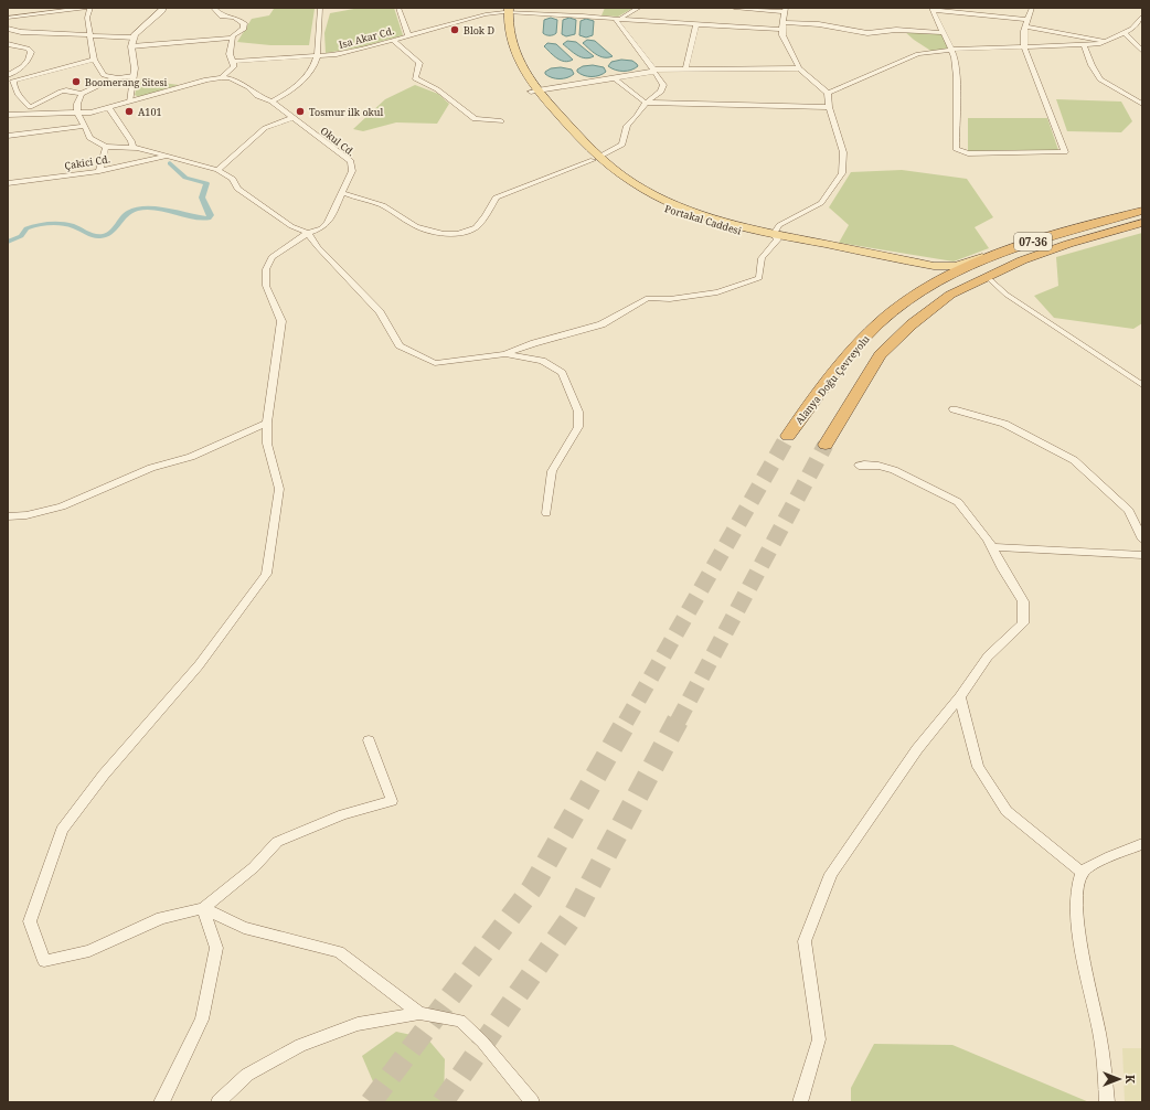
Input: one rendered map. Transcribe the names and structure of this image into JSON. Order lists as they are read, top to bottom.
{
  "streets": {
    "highway": ["07-36", "Alanya Doğu Çevreyolu"],
    "main road": ["Portakal Caddesi"],
    "street": ["Isa Akar Cd.", "Okul Cd.", "Çakici Cd."]
  },
  "crossings": [
    ["Isa Akar Cd.", "Portakal Caddesi"],
    ["Portakal Caddesi", "Alanya Doğu Çevreyolu"]
  ],
  "places": [
    "Blok D",
    "Boomerang Sitesi",
    "A101",
    "Tosmur ilk okul"
  ],
  "north": "right"
}
